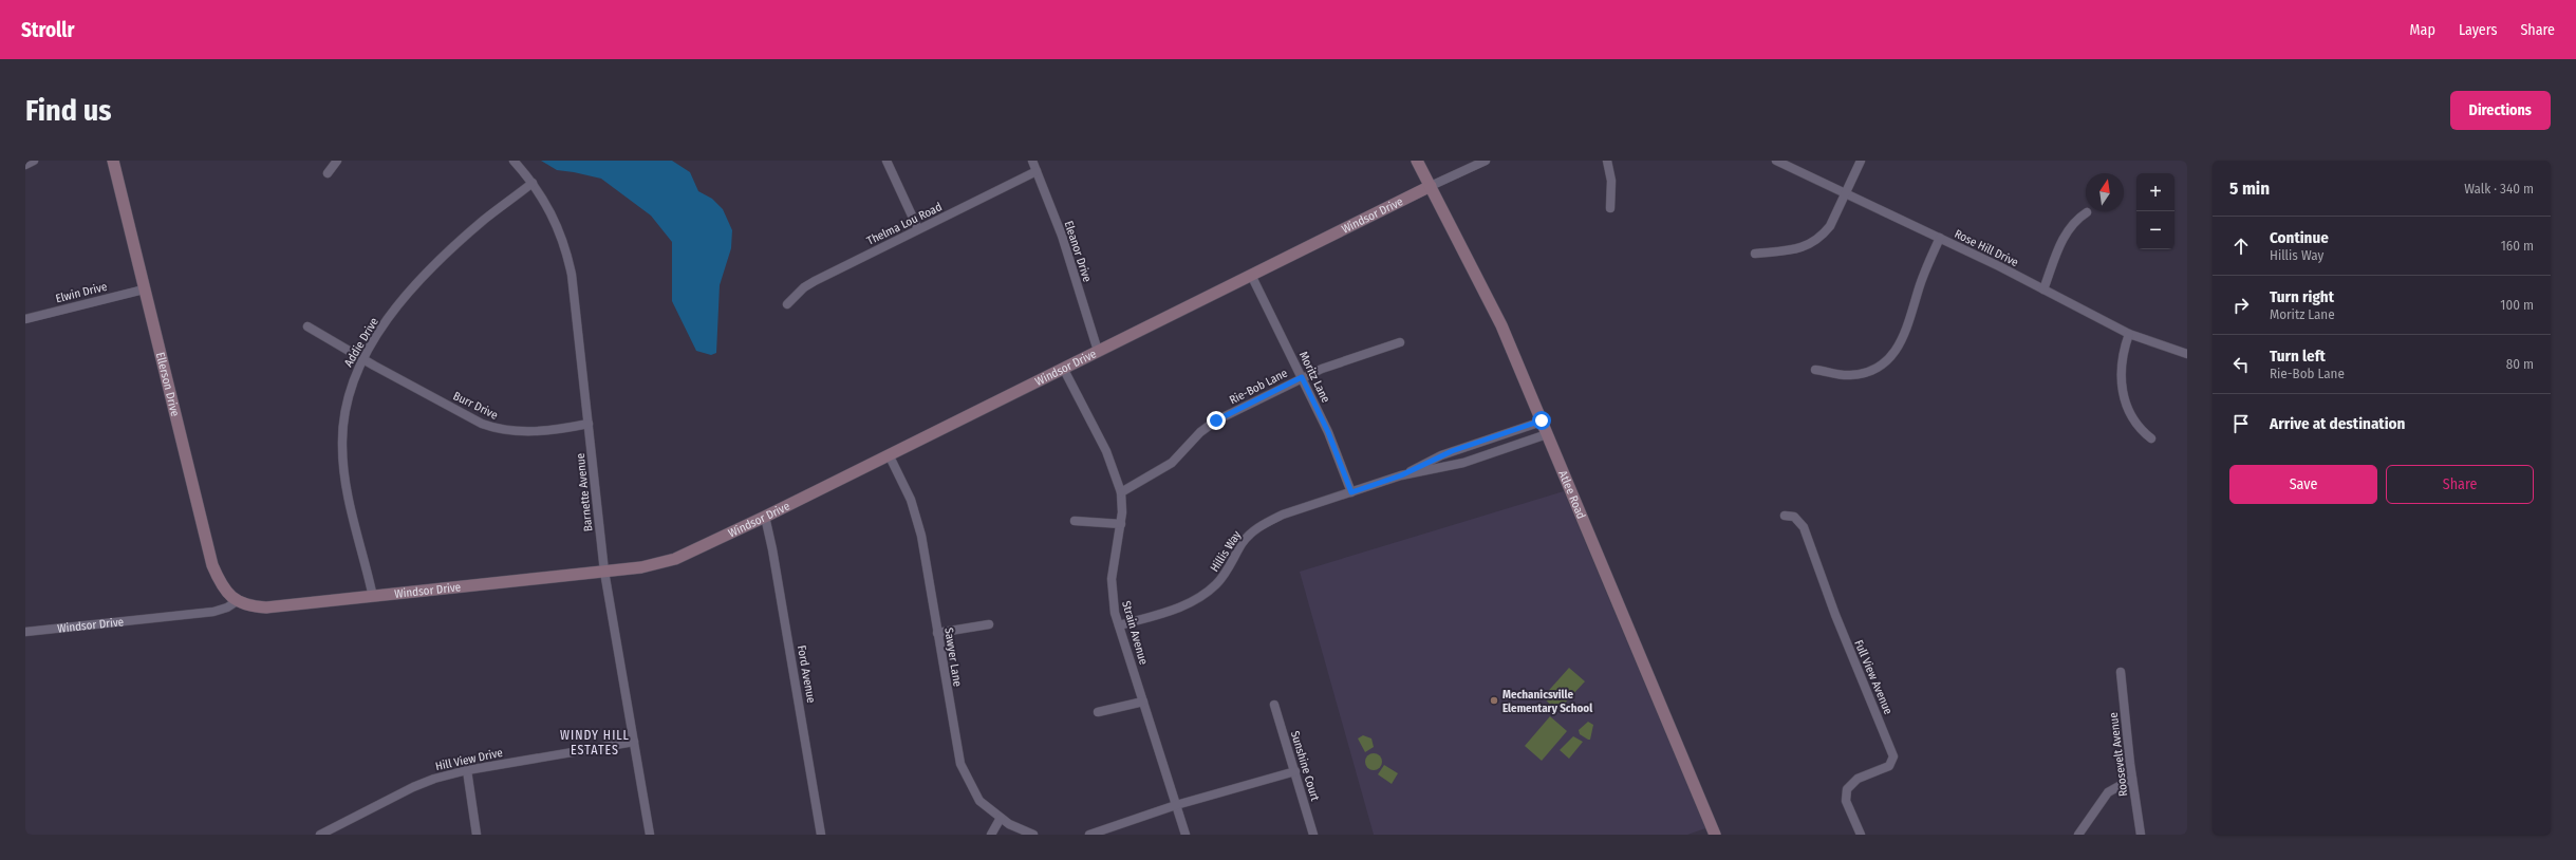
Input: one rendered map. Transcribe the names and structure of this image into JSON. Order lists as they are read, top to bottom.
{
  "streets": {
    "street": [
      "Windsor Drive",
      "Thelma Lou Road",
      "Rose Hill Drive",
      "Eleanor Drive",
      "Elwin Drive",
      "Addie Drive",
      "Moritz Lane",
      "Ellerson Drive",
      "Rie-Bob Lane",
      "Burr Drive",
      "Barnette Avenue",
      "Atlee Road",
      "Hillis Way",
      "Strain Avenue",
      "Sawyer Lane",
      "Ford Avenue",
      "Full View Avenue",
      "Roosevelt Avenue",
      "Hill View Drive",
      "Sunshine Court"
    ]
  },
  "crossings": [
    ["Windsor Drive", "Eleanor Drive"],
    ["Windsor Drive", "Addie Drive"],
    ["Windsor Drive", "Moritz Lane"],
    ["Windsor Drive", "Ellerson Drive"],
    ["Windsor Drive", "Barnette Avenue"],
    ["Windsor Drive", "Atlee Road"],
    ["Windsor Drive", "Strain Avenue"],
    ["Windsor Drive", "Sawyer Lane"],
    ["Windsor Drive", "Ford Avenue"],
    ["Thelma Lou Road", "Eleanor Drive"],
    ["Elwin Drive", "Ellerson Drive"],
    ["Addie Drive", "Burr Drive"],
    ["Addie Drive", "Barnette Avenue"],
    ["Moritz Lane", "Rie-Bob Lane"],
    ["Moritz Lane", "Hillis Way"],
    ["Rie-Bob Lane", "Strain Avenue"],
    ["Burr Drive", "Barnette Avenue"],
    ["Barnette Avenue", "Hill View Drive"],
    ["Atlee Road", "Hillis Way"],
    ["Hillis Way", "Strain Avenue"]
  ],
  "districts": ["WINDY HILL ESTATES"],
  "places": ["Mechanicsville Elementary School"],
  "north": "top",
  "page": {
    "header": "Strollr",
    "nav": ["Map", "Layers", "Share"],
    "buttons": [
      "Directions",
      ["Save", "Share"]
    ],
    "title": "Find us",
    "heading": ["5 min", "Walk · 340 m"],
    "map_buttons": ["+", "−"],
    "list": [
      ["Continue", "Hillis Way", "160 m"],
      ["Turn right", "Moritz Lane", "100 m"],
      ["Turn left", "Rie-Bob Lane", "80 m"],
      "Arrive at destination"
    ]
  }
}
